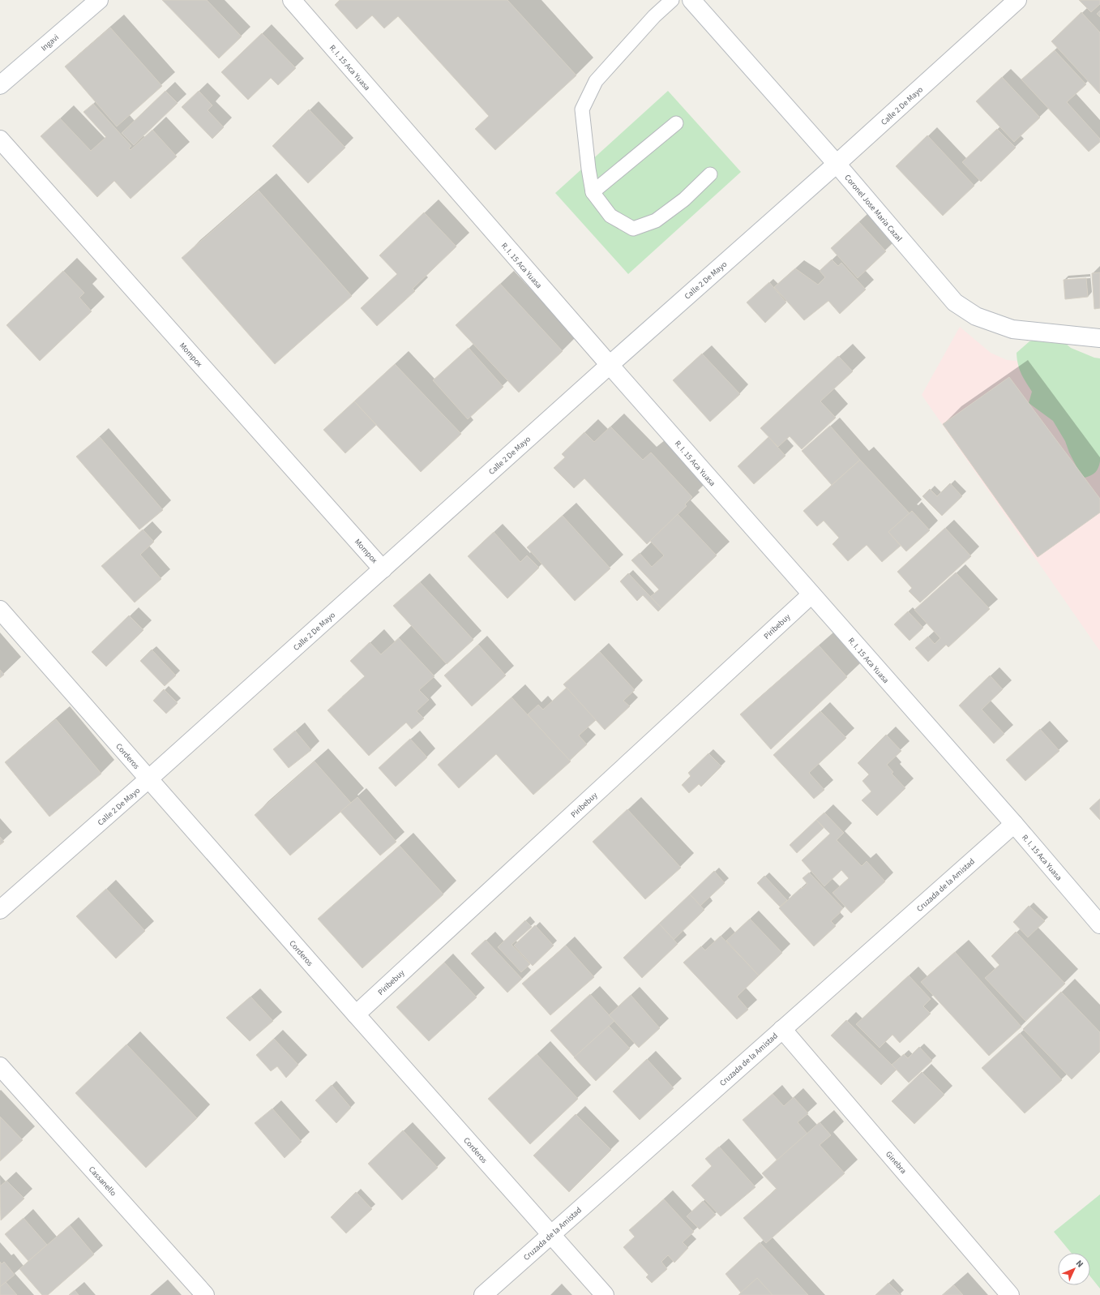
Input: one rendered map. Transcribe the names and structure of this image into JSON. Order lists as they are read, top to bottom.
{
  "streets": {
    "street": [
      "Ingavi",
      "R. I. 15 Aca Yuasa",
      "Calle 2 De Mayo",
      "Coronel Jose Maria Cazal",
      "Mompox",
      "Piribebuy",
      "Corderos",
      "Cruzada de la Amistad",
      "Ginebra",
      "Cassanello"
    ]
  },
  "crossings": [
    ["R. I. 15 Aca Yuasa", "Calle 2 De Mayo"],
    ["R. I. 15 Aca Yuasa", "Piribebuy"],
    ["R. I. 15 Aca Yuasa", "Cruzada de la Amistad"],
    ["Calle 2 De Mayo", "Coronel Jose Maria Cazal"],
    ["Calle 2 De Mayo", "Mompox"],
    ["Calle 2 De Mayo", "Corderos"],
    ["Piribebuy", "Corderos"],
    ["Corderos", "Cruzada de la Amistad"],
    ["Cruzada de la Amistad", "Ginebra"]
  ],
  "north": "top right"
}
